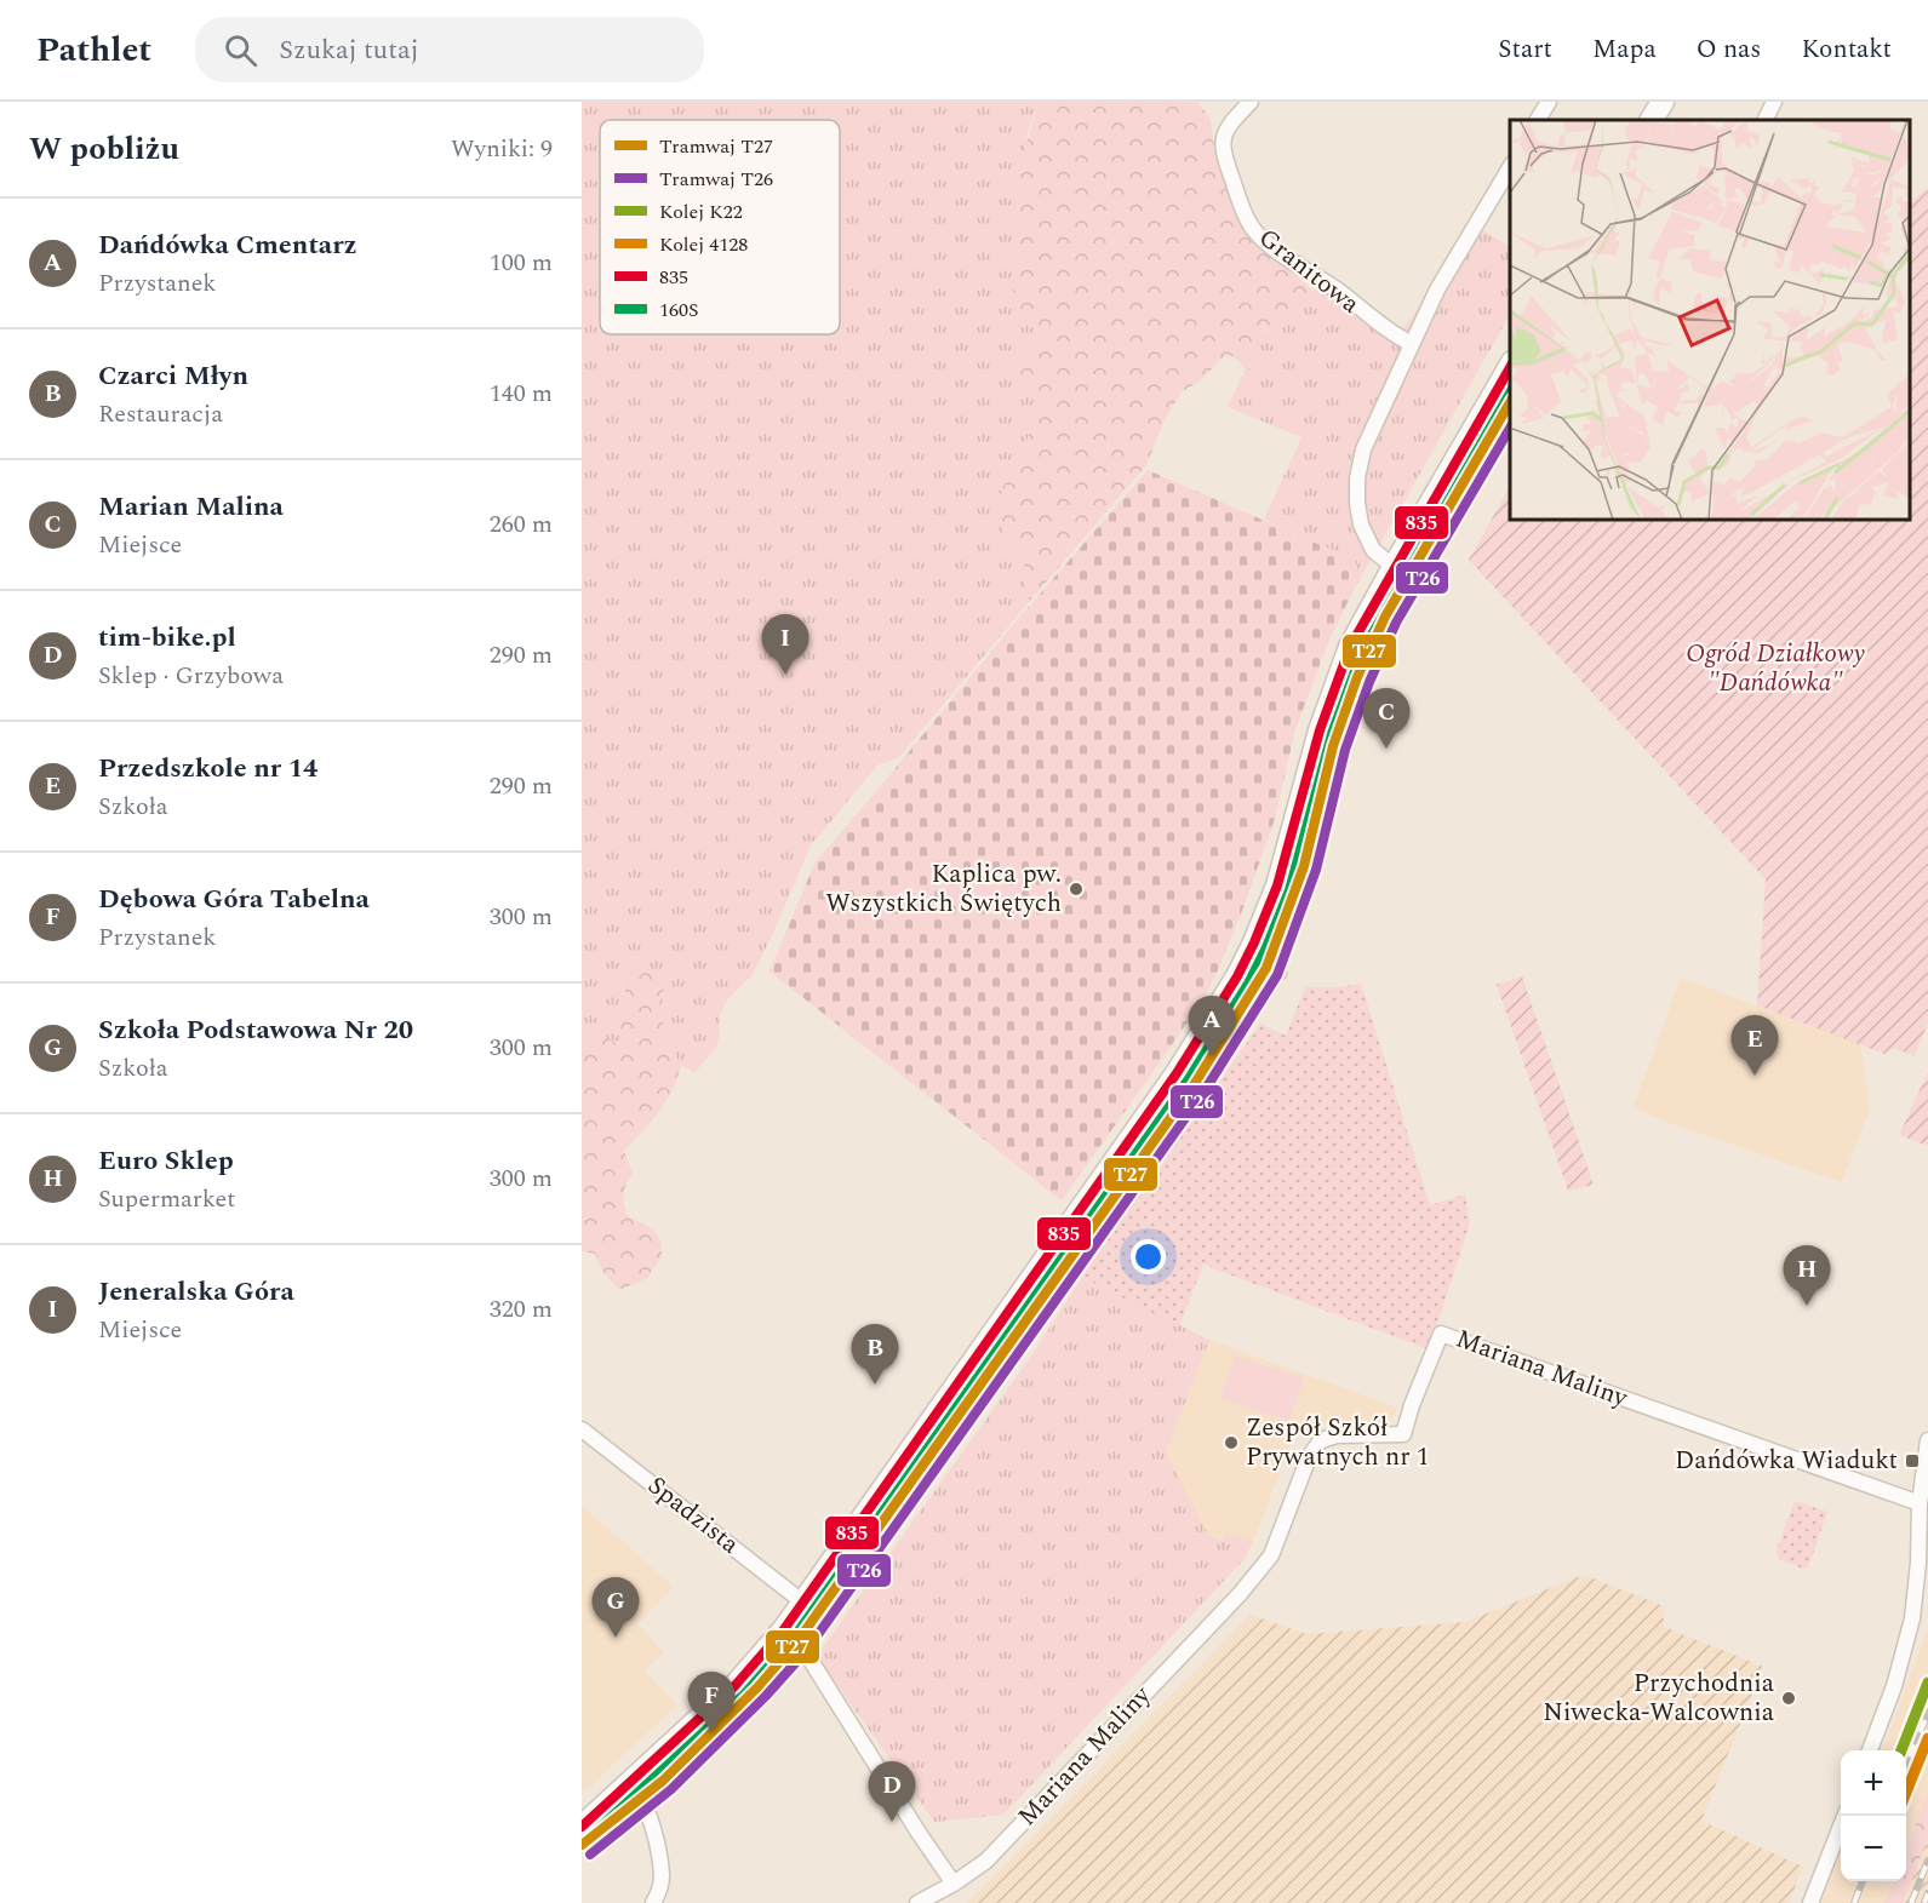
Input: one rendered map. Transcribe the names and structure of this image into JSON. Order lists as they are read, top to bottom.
{
  "streets": {
    "street": ["Granitowa", "Mariana Maliny", "Spadzista"]
  },
  "parks": ["Ogród Działkowy \"Dańdówka\""],
  "places": {
    "other": ["Kaplica pw. Wszystkich Świętych", "Zespół Szkół Prywatnych nr 1", "Przychodnia Niwecka-Walcownia"],
    "transit": ["Dańdówka Wiadukt"]
  },
  "lines": [
    "transit line 835",
    "transit line 160S",
    "tram line T27",
    "tram line T26",
    "rail line K22",
    "rail line 4128"
  ],
  "legend": [
    "Tramwaj T27",
    "Tramwaj T26",
    "Kolej K22",
    "Kolej 4128",
    "835",
    "160S"
  ],
  "page": {
    "header": "Pathlet",
    "search": "Szukaj tutaj",
    "nav": [
      "Start",
      "Mapa",
      "O nas",
      "Kontakt"
    ],
    "heading": ["W pobliżu", "Wyniki: 9"],
    "list": [
      {
        "mark": "A",
        "name": "Dańdówka Cmentarz",
        "note": "Przystanek",
        "value": "100 m"
      },
      {
        "mark": "B",
        "name": "Czarci Młyn",
        "note": "Restauracja",
        "value": "140 m"
      },
      {
        "mark": "C",
        "name": "Marian Malina",
        "note": "Miejsce",
        "value": "260 m"
      },
      {
        "mark": "D",
        "name": "tim-bike.pl",
        "note": "Sklep · Grzybowa",
        "value": "290 m"
      },
      {
        "mark": "E",
        "name": "Przedszkole nr 14",
        "note": "Szkoła",
        "value": "290 m"
      },
      {
        "mark": "F",
        "name": "Dębowa Góra Tabelna",
        "note": "Przystanek",
        "value": "300 m"
      },
      {
        "mark": "G",
        "name": "Szkoła Podstawowa Nr 20",
        "note": "Szkoła",
        "value": "300 m"
      },
      {
        "mark": "H",
        "name": "Euro Sklep",
        "note": "Supermarket",
        "value": "300 m"
      },
      {
        "mark": "I",
        "name": "Jeneralska Góra",
        "note": "Miejsce",
        "value": "320 m"
      }
    ],
    "pins": [
      "I",
      "C",
      "A",
      "E",
      "H",
      "B",
      "G",
      "F",
      "D"
    ],
    "map_buttons": ["+", "−"]
  }
}
